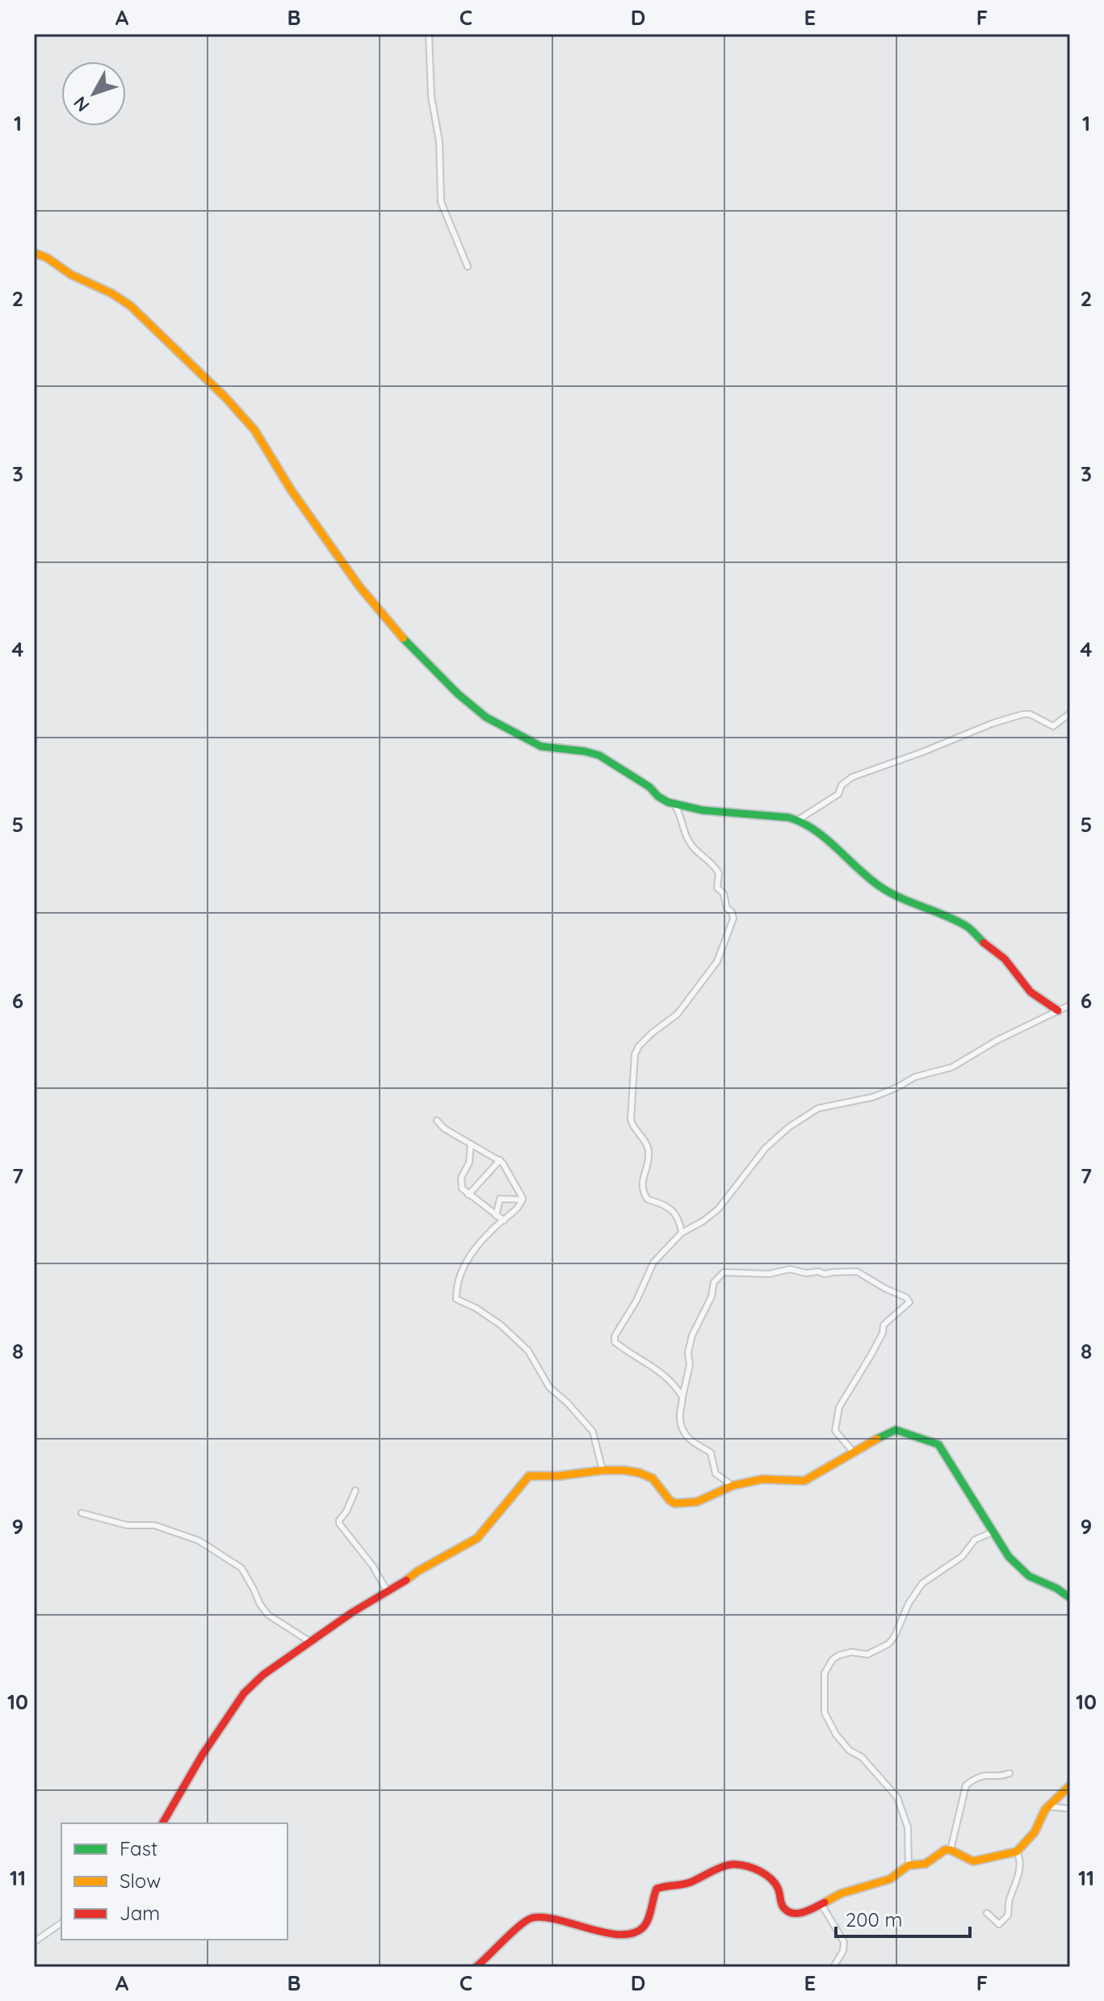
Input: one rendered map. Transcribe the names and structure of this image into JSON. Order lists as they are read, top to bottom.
{
  "legend": ["Fast", "Slow", "Jam"],
  "scale_bar": "200 m",
  "north": "bottom left",
  "grid": {
    "columns": [
      "A",
      "B",
      "C",
      "D",
      "E",
      "F"
    ],
    "rows": [
      "1",
      "2",
      "3",
      "4",
      "5",
      "6",
      "7",
      "8",
      "9",
      "10",
      "11"
    ]
  }
}
